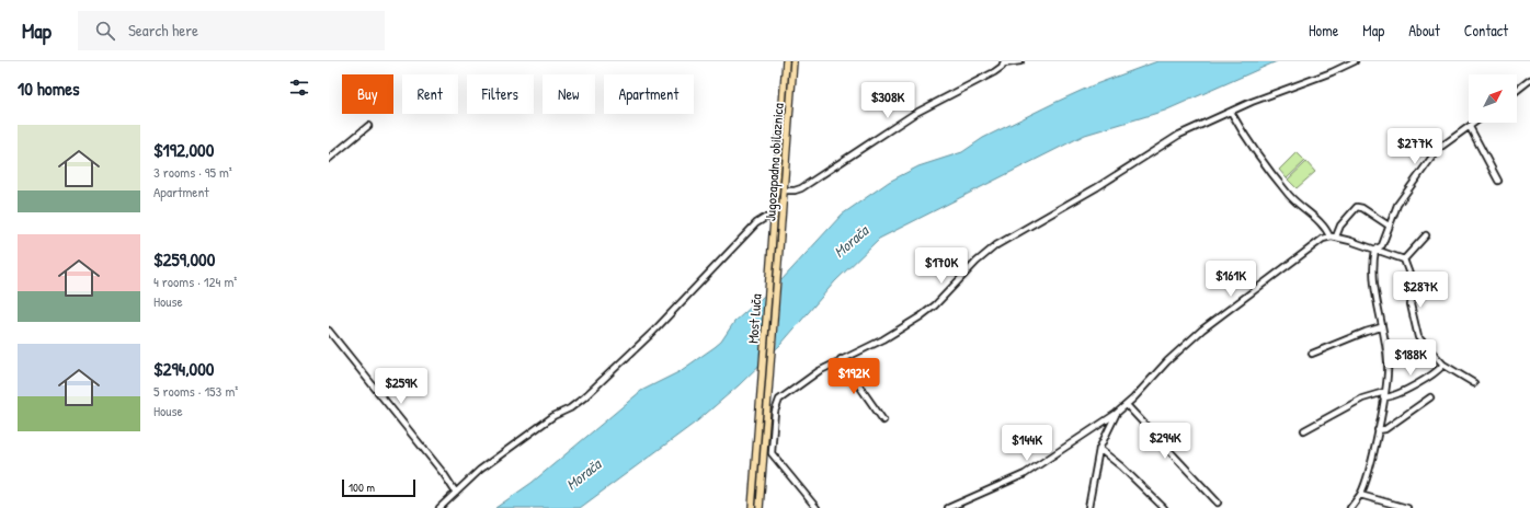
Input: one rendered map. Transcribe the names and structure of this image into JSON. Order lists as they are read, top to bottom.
{
  "streets": {
    "main road": ["Jugozapadna obilaznica", "Most Luča"]
  },
  "crossings": [
    ["Jugozapadna obilaznica", "Most Luča"]
  ],
  "water": ["Morača"],
  "scale_bar": "100 m",
  "north": "top right",
  "page": {
    "header": "Map",
    "search": "Search here",
    "nav": [
      "Home",
      "Map",
      "About",
      "Contact"
    ],
    "heading": "10 homes",
    "chip": [
      "Buy",
      "Rent",
      "Filters",
      "New",
      "Apartment"
    ],
    "price": [
      "$308K",
      "$277K",
      "$170K",
      "$161K",
      "$287K",
      "$188K",
      "$192K",
      "$259K",
      "$294K",
      "$144K"
    ],
    "list": [
      {
        "name": "$192,000",
        "note": "3 rooms · 95 m² · Apartment"
      },
      {
        "name": "$259,000",
        "note": "4 rooms · 124 m² · House"
      },
      {
        "name": "$294,000",
        "note": "5 rooms · 153 m² · House"
      }
    ],
    "scale": "100 m"
  }
}
